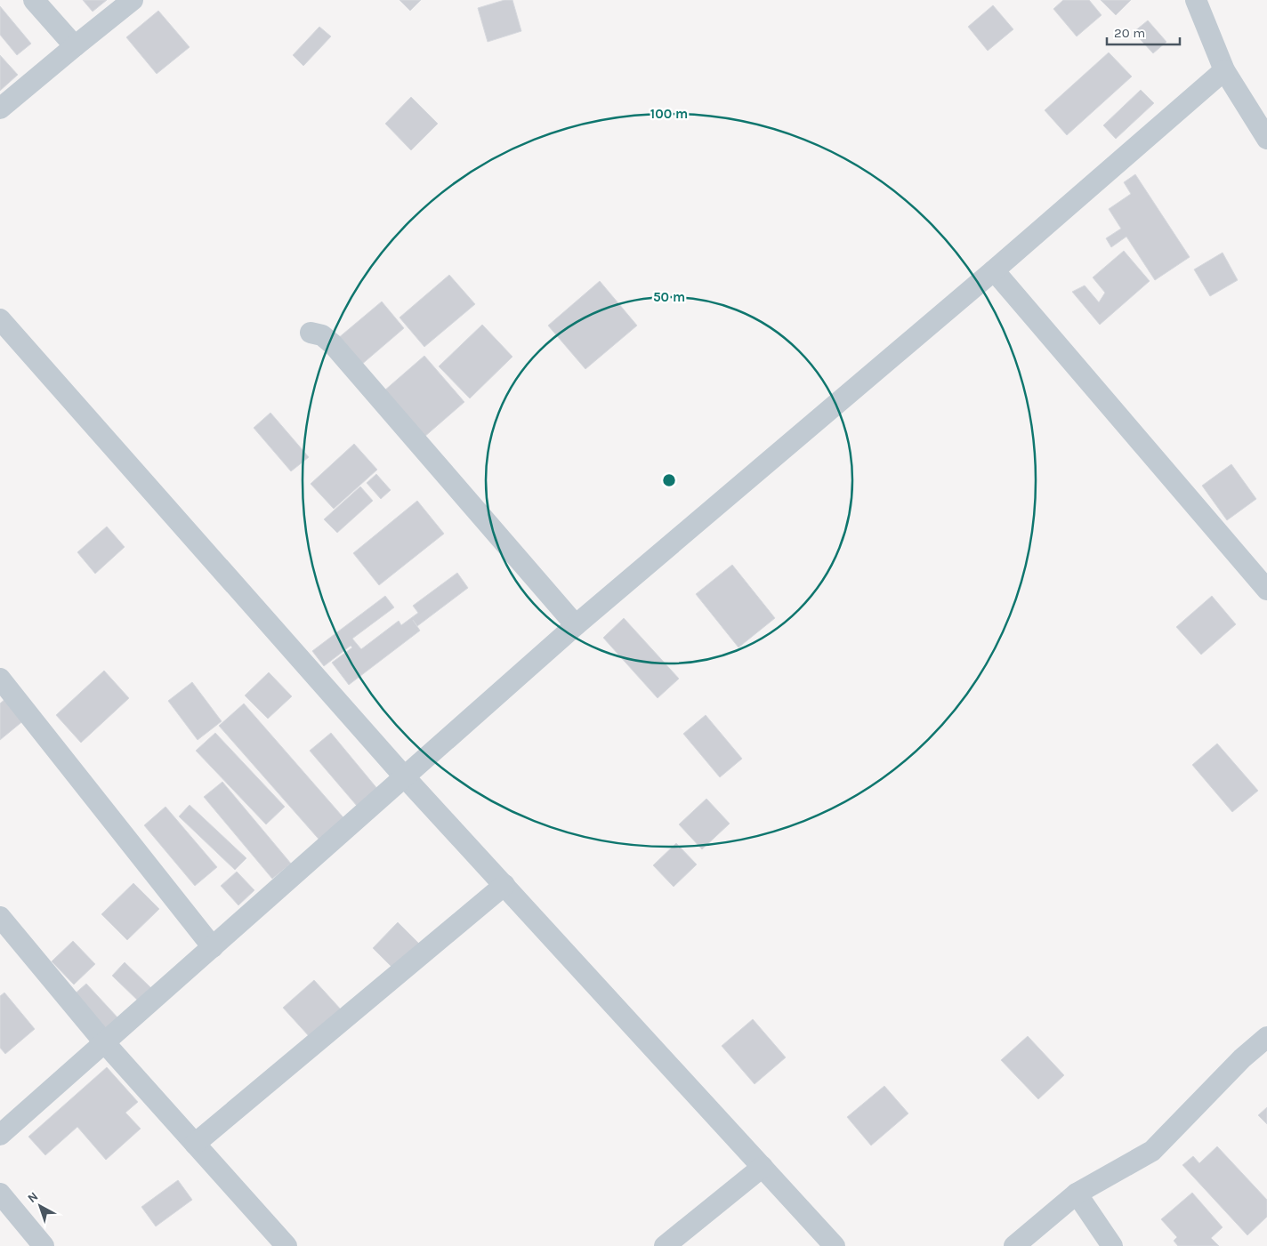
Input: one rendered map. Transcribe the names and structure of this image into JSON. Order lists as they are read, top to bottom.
{
  "scale_bar": "20 m",
  "north": "top left",
  "rings": ["100 m", "50 m"]
}
